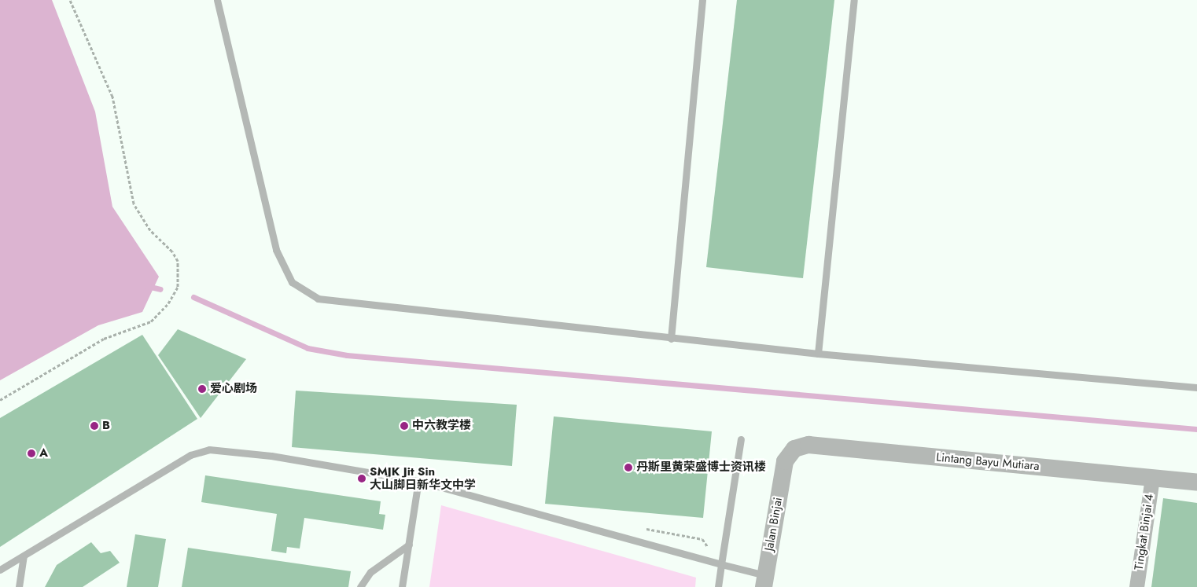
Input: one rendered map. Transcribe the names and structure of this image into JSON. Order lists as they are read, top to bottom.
{
  "streets": {
    "street": ["Lintang Bayu Mutiara", "Jalan Binjai", "Tingkat Binjai 4"]
  },
  "crossings": [
    ["Lintang Bayu Mutiara", "Jalan Binjai"],
    ["Lintang Bayu Mutiara", "Tingkat Binjai 4"]
  ],
  "places": [
    "爱心剧场",
    "B",
    "中六教学楼",
    "A",
    "丹斯里黄荣盛博士资讯楼",
    "SMJK Jit Sin 大山脚日新华文中学"
  ]
}
